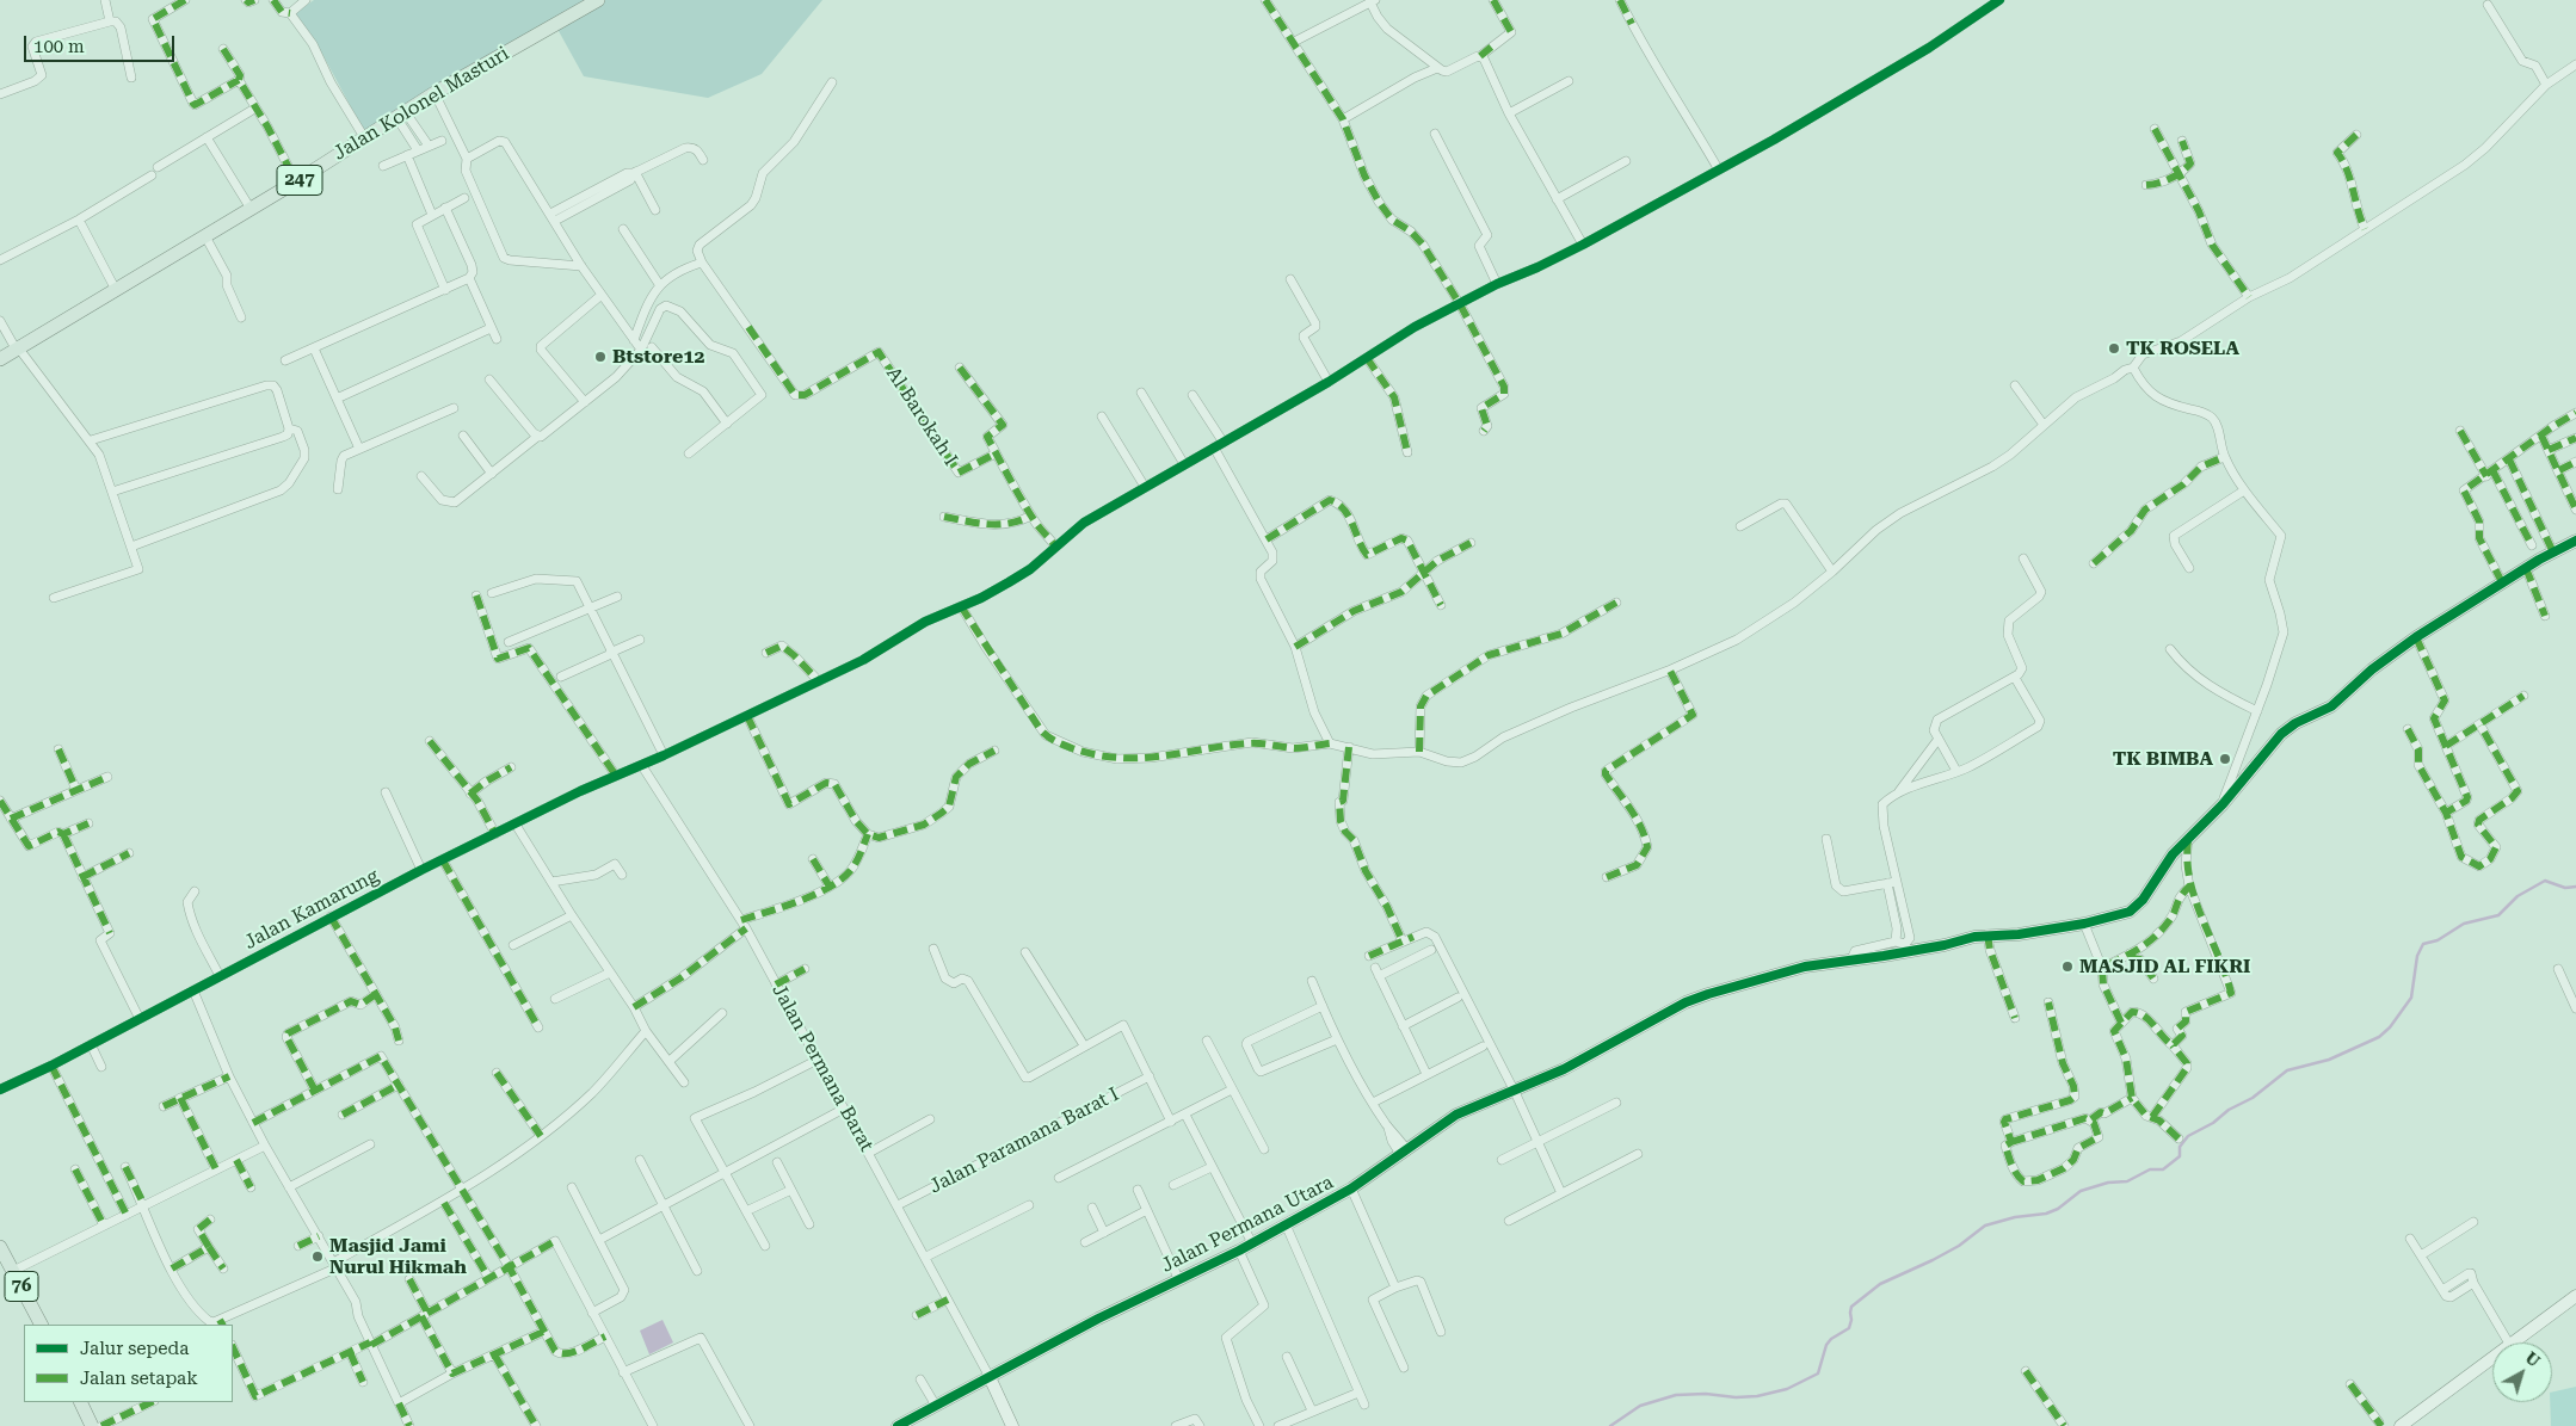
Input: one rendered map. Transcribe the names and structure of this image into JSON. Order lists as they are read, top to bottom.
{
  "streets": {
    "main road": ["Jalan Kolonel Masturi", "247", "76"],
    "street": [
      "Al Barokah I",
      "Jalan Kamarung",
      "Jalan Permana Barat",
      "Jalan Paramana Barat I",
      "Jalan Permana Utara"
    ]
  },
  "crossings": [
    ["Jalan Kamarung", "Jalan Permana Barat"],
    ["Jalan Permana Barat", "Jalan Paramana Barat I"],
    ["Jalan Permana Barat", "Jalan Permana Utara"]
  ],
  "places": [
    "TK ROSELA",
    "Btstore12",
    "TK BIMBA",
    "MASJID AL FIKRI",
    "Masjid Jami Nurul Hikmah"
  ],
  "legend": ["Jalur sepeda", "Jalan setapak"],
  "scale_bar": "100 m",
  "north": "top right"
}
